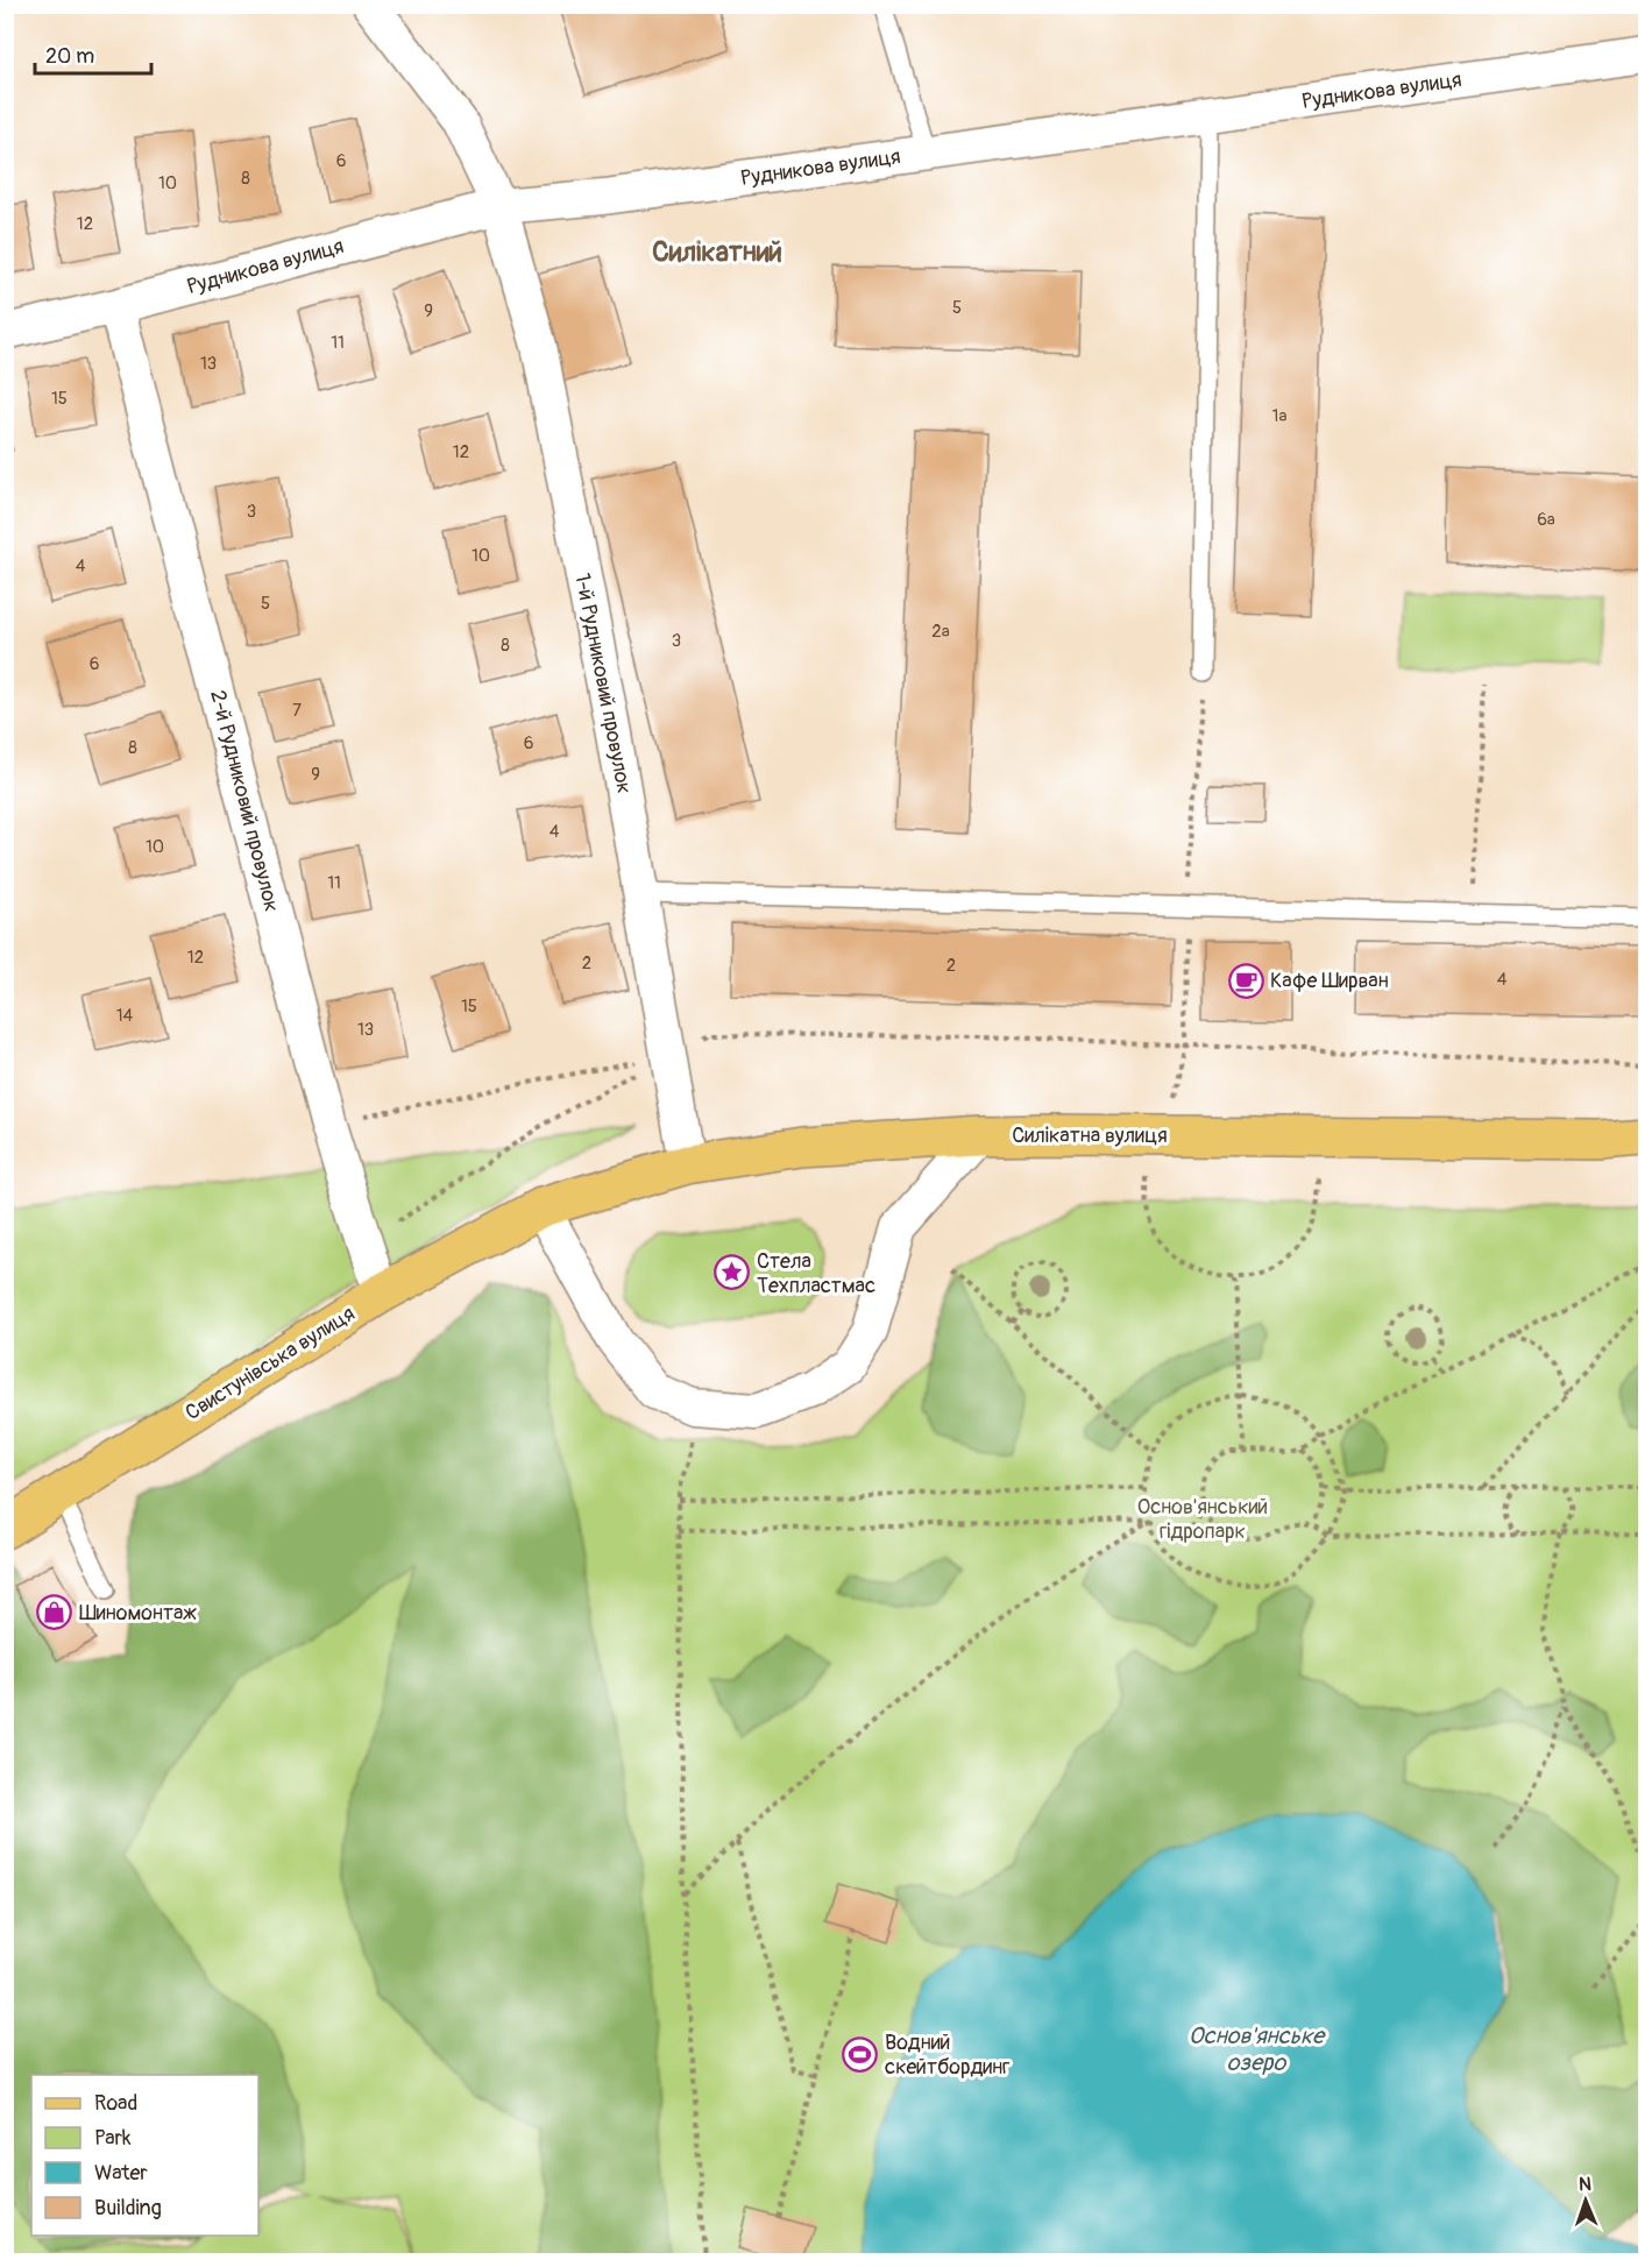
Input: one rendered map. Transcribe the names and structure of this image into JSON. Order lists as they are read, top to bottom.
{
  "streets": {
    "main road": ["Силікатна вулиця", "Свистунівська вулиця"],
    "street": ["Рудникова вулиця", "1-й Рудниковий провулок", "2-й Рудниковий провулок"]
  },
  "crossings": [
    ["Рудникова вулиця", "1-й Рудниковий провулок"],
    ["Рудникова вулиця", "2-й Рудниковий провулок"],
    ["1-й Рудниковий провулок", "Силікатна вулиця"],
    ["2-й Рудниковий провулок", "Свистунівська вулиця"],
    ["Силікатна вулиця", "Свистунівська вулиця"]
  ],
  "districts": ["Силікатний"],
  "water": ["Основ'янське озеро"],
  "parks": ["Основ'янський гідропарк"],
  "places": {
    "cafe": ["Кафе Ширван"],
    "place": ["Стела Техпластмас"],
    "shop": ["Шиномонтаж"],
    "sports": ["Водний скейтбординг"]
  },
  "house_numbers": [
    "6",
    "8",
    "10",
    "12",
    "5",
    "9",
    "11",
    "13",
    "15",
    "1а",
    "12",
    "3",
    "6а",
    "10",
    "4",
    "5",
    "2а",
    "3",
    "8",
    "6",
    "7",
    "6",
    "8",
    "9",
    "4",
    "10",
    "11",
    "12",
    "2",
    "2",
    "4",
    "15",
    "14",
    "13"
  ],
  "legend": [
    "Road",
    "Park",
    "Water",
    "Building"
  ],
  "scale_bar": "20 m",
  "north": "top"
}
